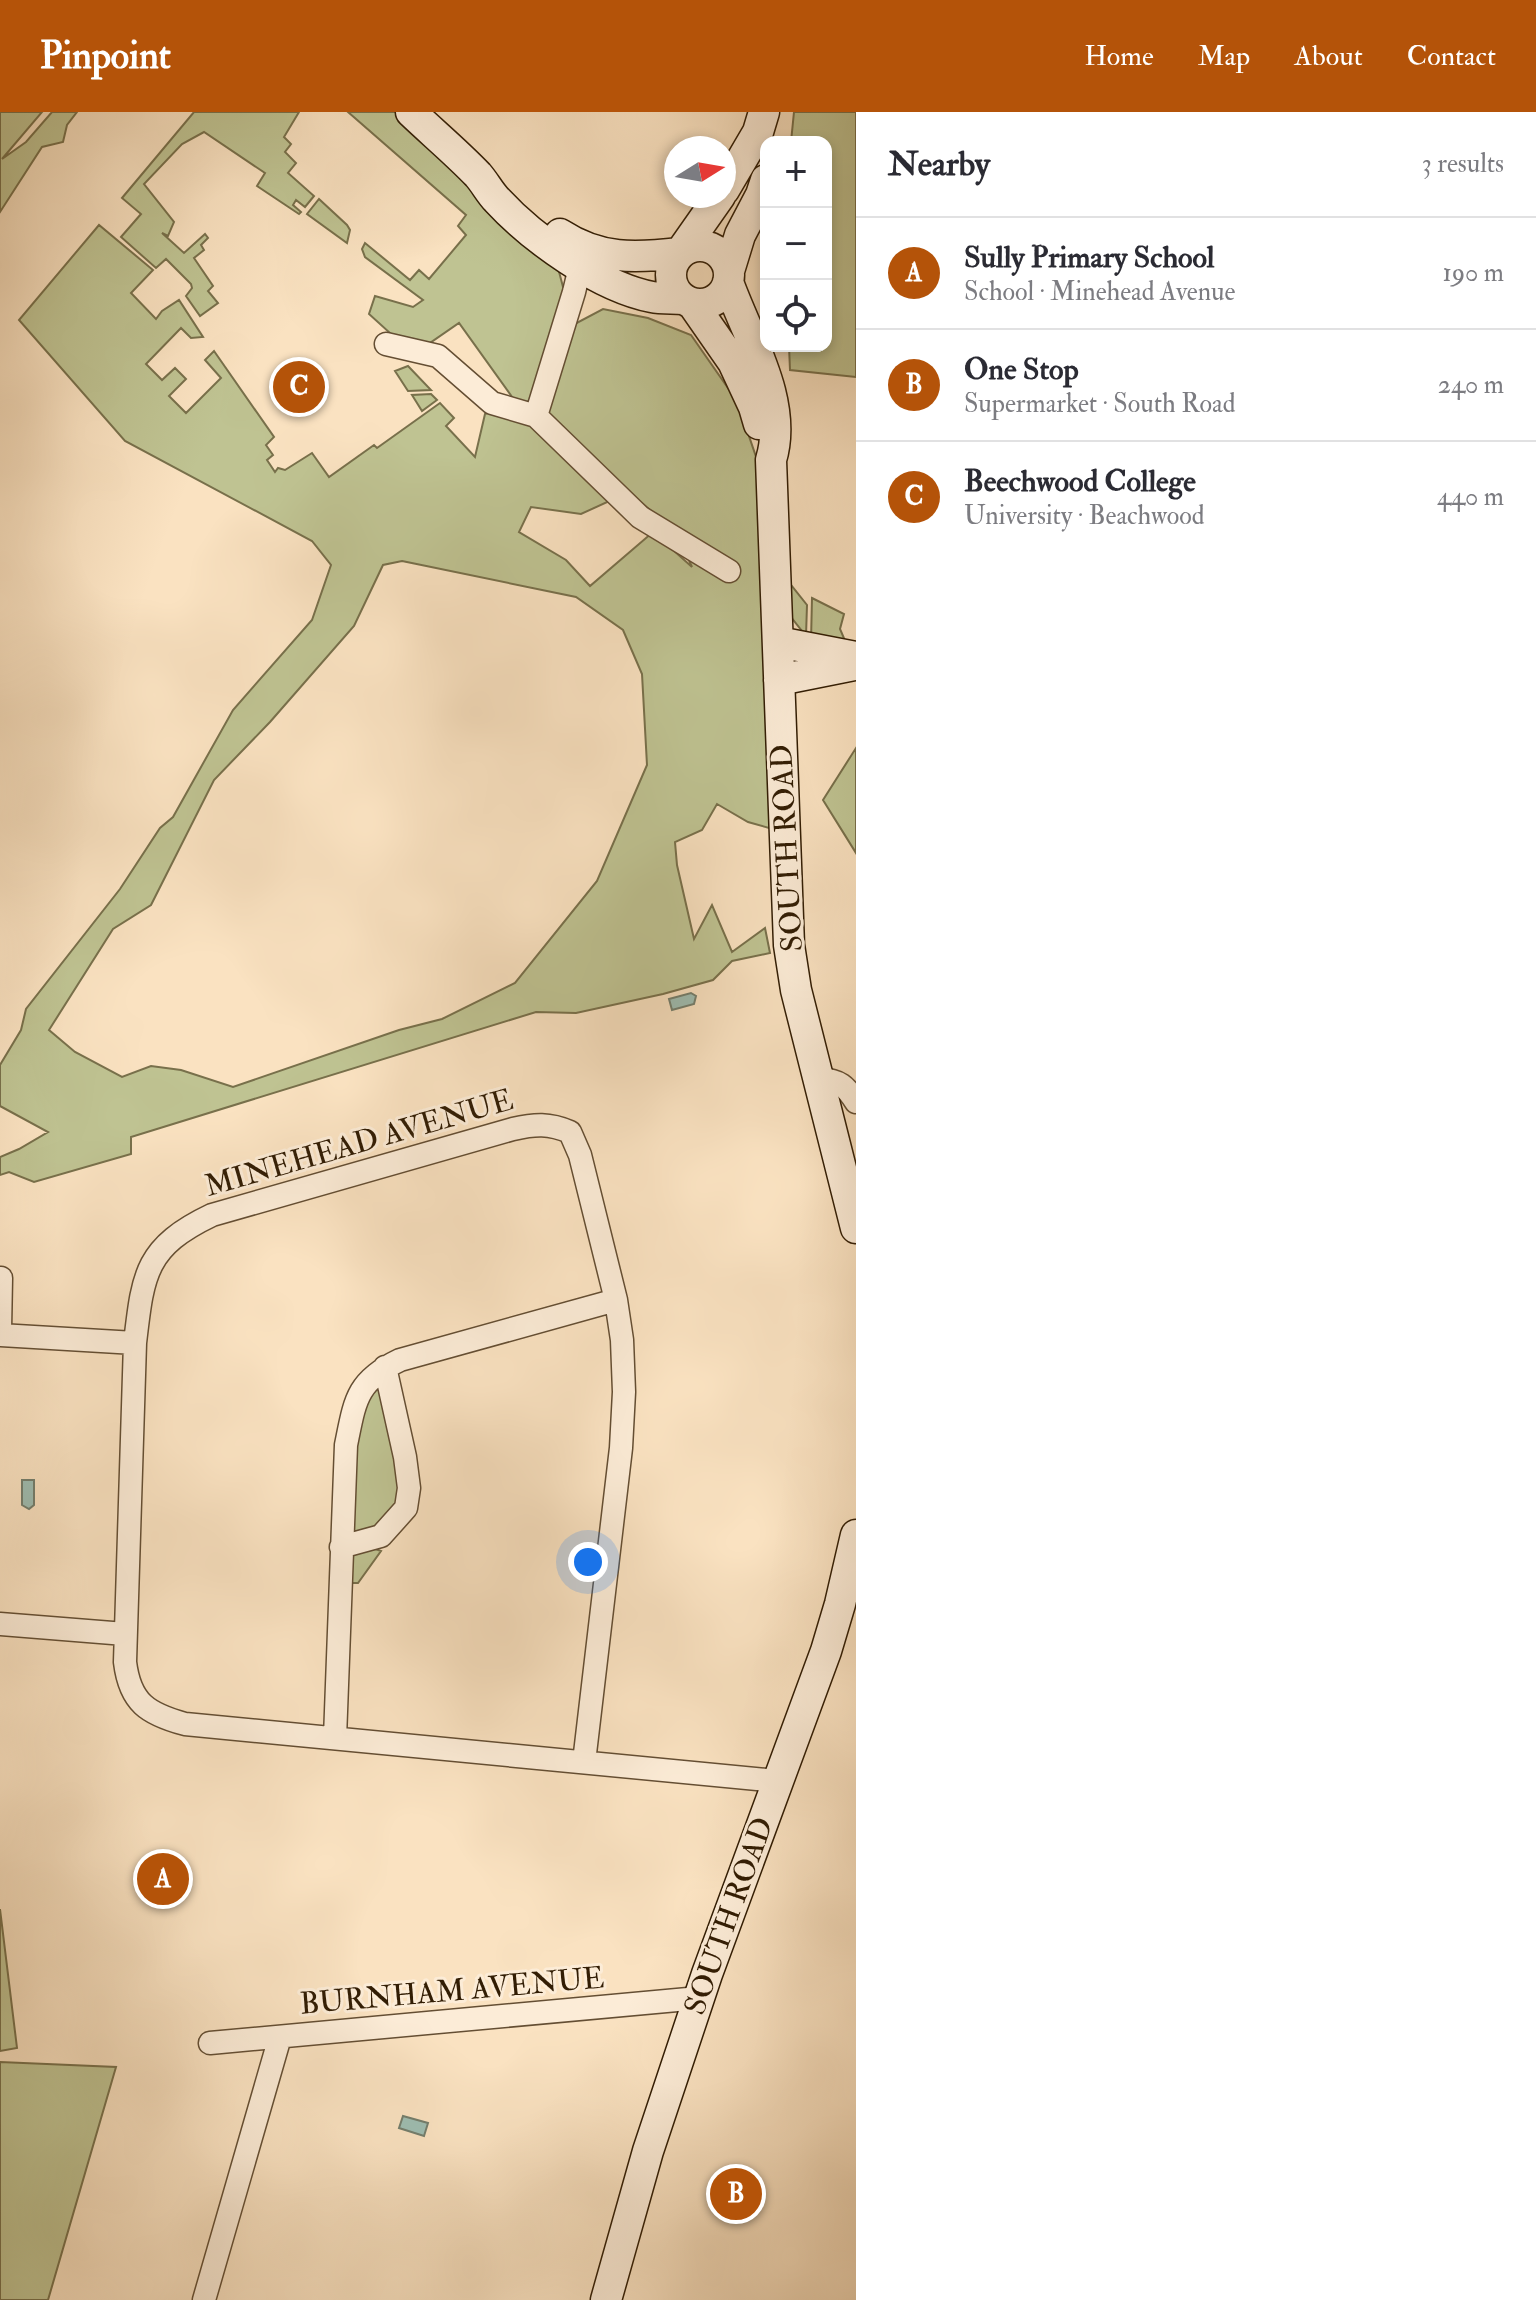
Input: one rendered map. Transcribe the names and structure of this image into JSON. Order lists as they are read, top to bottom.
{
  "streets": {
    "main road": ["SOUTH ROAD"],
    "street": ["MINEHEAD AVENUE", "BURNHAM AVENUE"]
  },
  "crossings": [
    ["SOUTH ROAD", "MINEHEAD AVENUE"],
    ["SOUTH ROAD", "BURNHAM AVENUE"]
  ],
  "north": "right",
  "page": {
    "header": "Pinpoint",
    "nav": [
      "Home",
      "Map",
      "About",
      "Contact"
    ],
    "heading": ["Nearby", "3 results"],
    "map_buttons": ["+", "−"],
    "list": [
      {
        "mark": "A",
        "name": "Sully Primary School",
        "note": "School · Minehead Avenue",
        "value": "190 m"
      },
      {
        "mark": "B",
        "name": "One Stop",
        "note": "Supermarket · South Road",
        "value": "240 m"
      },
      {
        "mark": "C",
        "name": "Beechwood College",
        "note": "University · Beachwood",
        "value": "440 m"
      }
    ],
    "pins": ["C", "A", "B"]
  }
}
